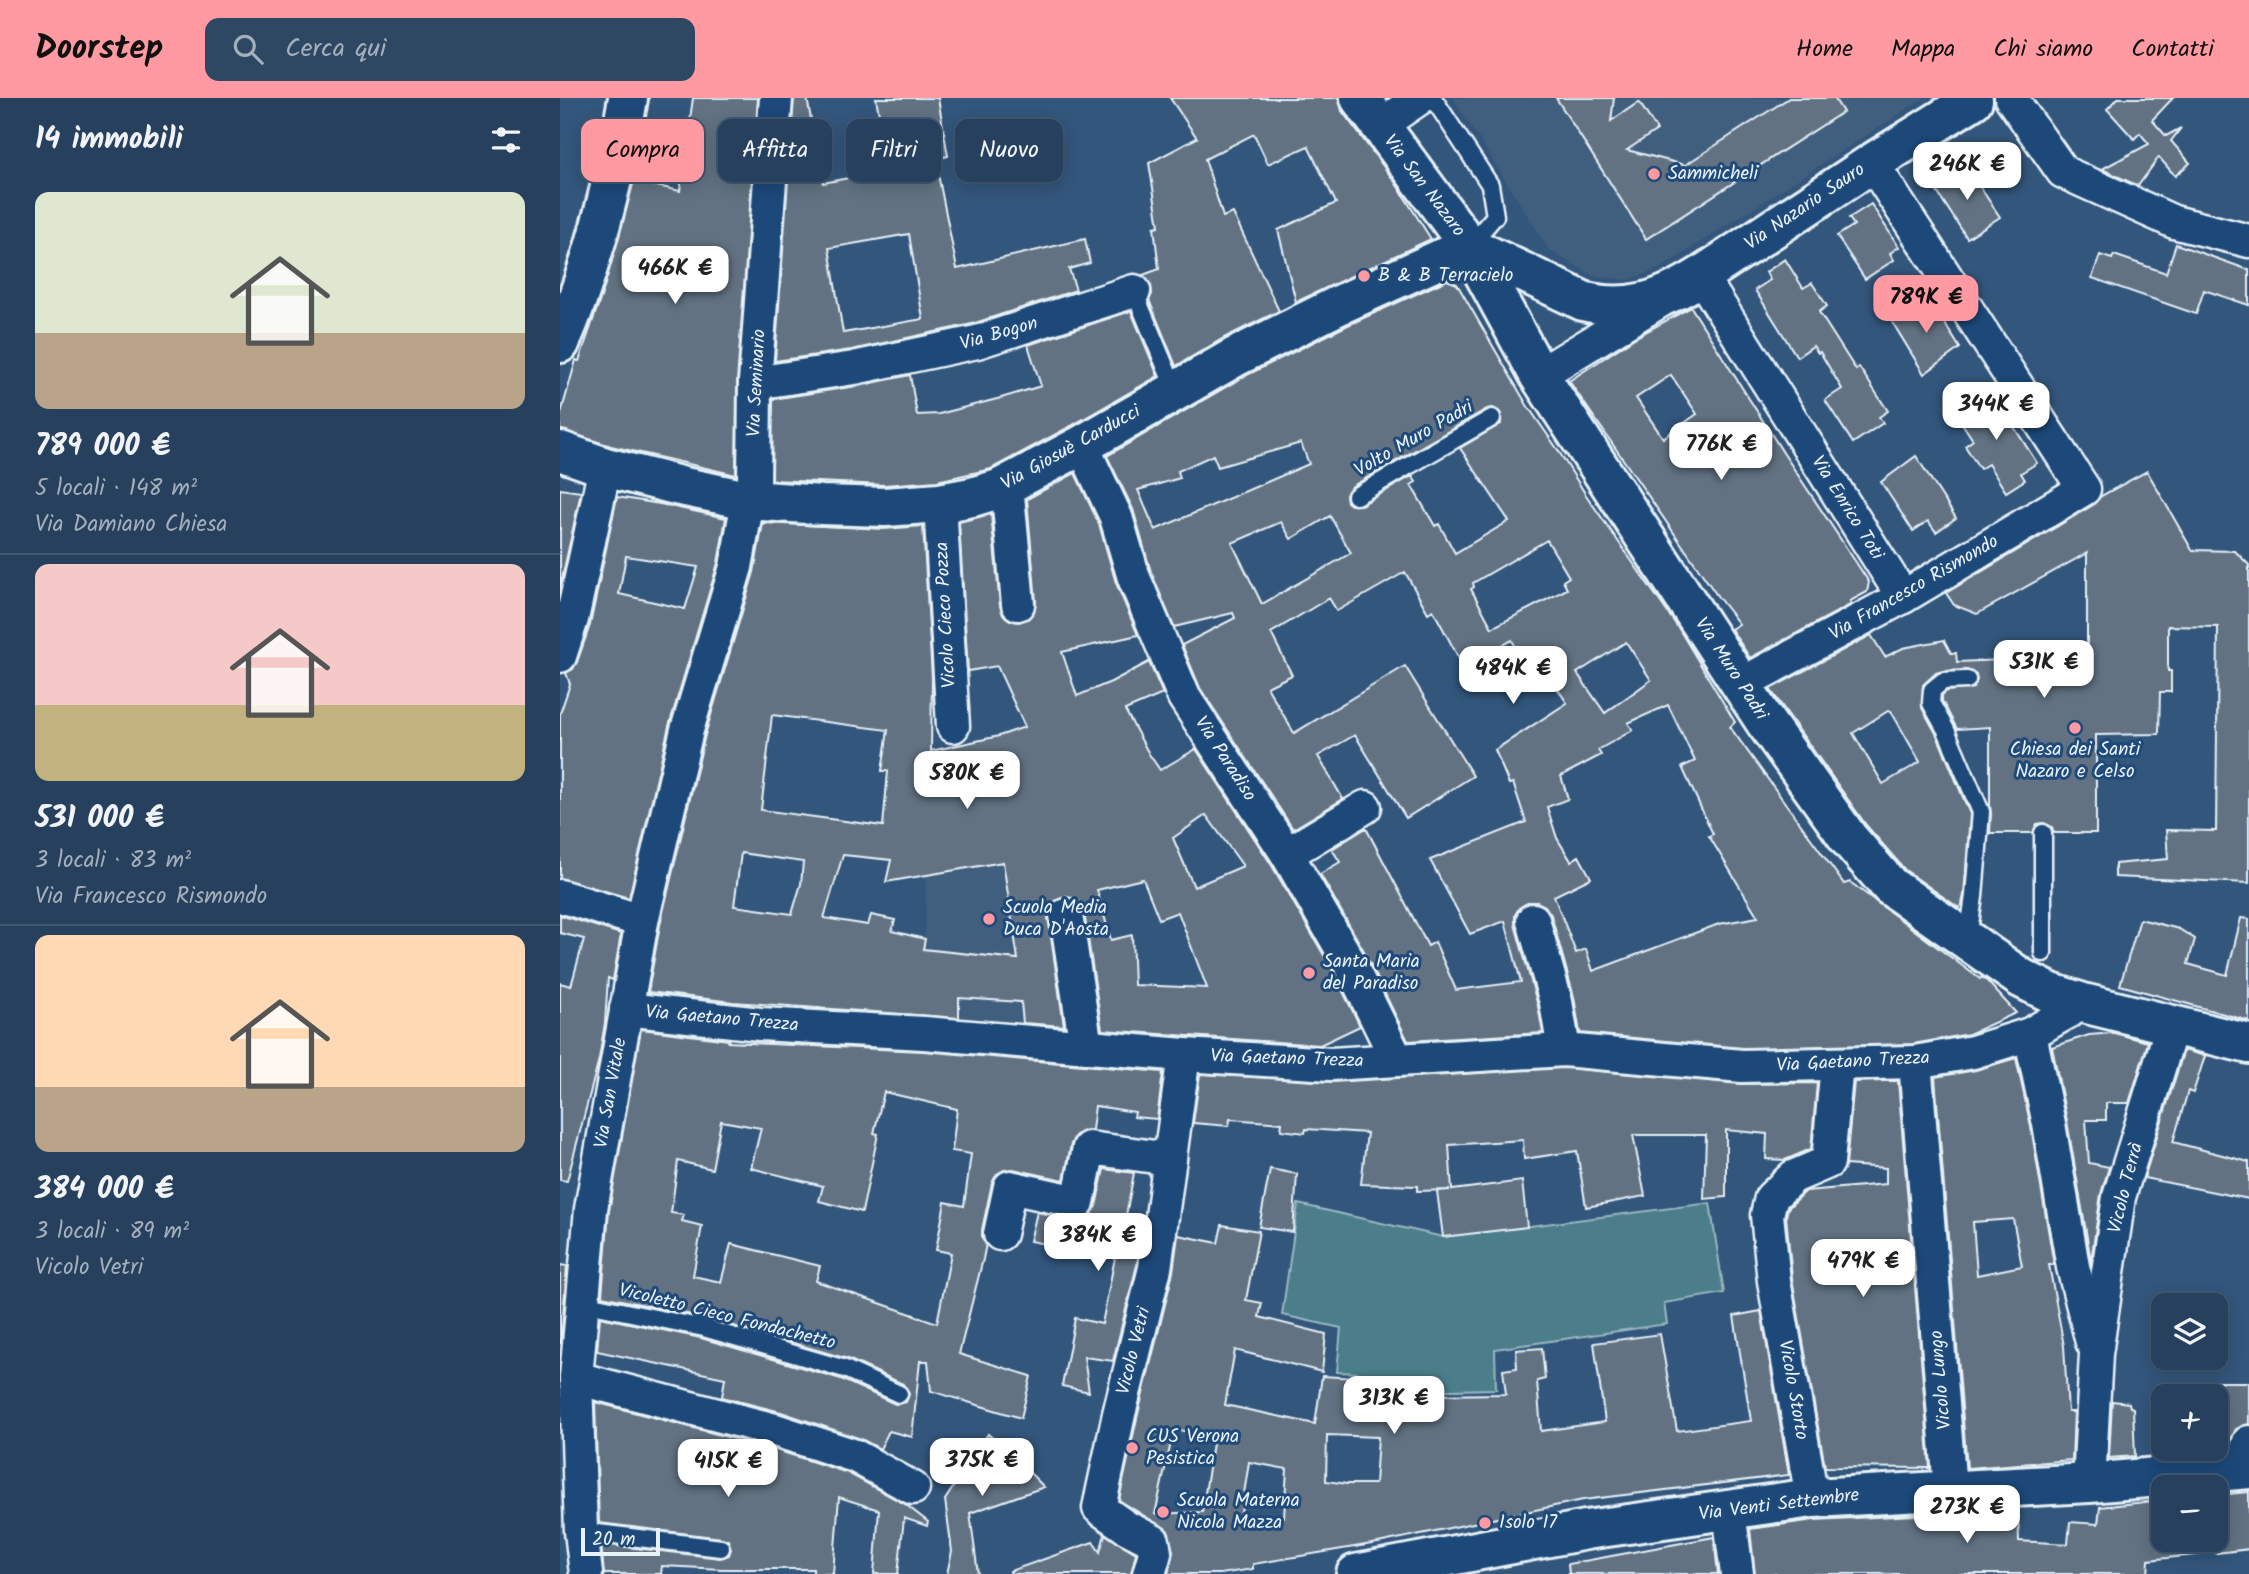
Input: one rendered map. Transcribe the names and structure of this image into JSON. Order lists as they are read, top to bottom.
{
  "streets": {
    "street": [
      "Via San Nazaro",
      "Via Nazario Sauro",
      "Via Bogon",
      "Via Seminario",
      "Via Giosuè Carducci",
      "Via Enrico Toti",
      "Via Francesco Rismondo",
      "Vicolo Cieco Pozza",
      "Via Muro Padri",
      "Via Paradiso",
      "Via Gaetano Trezza",
      "Via San Vitale",
      "Vicolo Terrà",
      "Vicolo Vetri",
      "Vicolo Lungo",
      "Vicolo Storto",
      "Via Venti Settembre"
    ],
    "lane": ["Volto Muro Padri", "Vicoletto Cieco Fondachetto"]
  },
  "crossings": [
    ["Via San Nazaro", "Via Nazario Sauro"],
    ["Via San Nazaro", "Via Giosuè Carducci"],
    ["Via San Nazaro", "Via Muro Padri"],
    ["Via Nazario Sauro", "Via Giosuè Carducci"],
    ["Via Nazario Sauro", "Via Enrico Toti"],
    ["Via Nazario Sauro", "Via Francesco Rismondo"],
    ["Via Nazario Sauro", "Via Muro Padri"],
    ["Via Bogon", "Via Seminario"],
    ["Via Bogon", "Via Giosuè Carducci"],
    ["Via Seminario", "Via Giosuè Carducci"],
    ["Via Seminario", "Via San Vitale"],
    ["Via Giosuè Carducci", "Vicolo Cieco Pozza"],
    ["Via Giosuè Carducci", "Via Muro Padri"],
    ["Via Giosuè Carducci", "Via Paradiso"],
    ["Via Giosuè Carducci", "Via San Vitale"],
    ["Via Enrico Toti", "Via Francesco Rismondo"],
    ["Via Francesco Rismondo", "Via Muro Padri"],
    ["Via Muro Padri", "Via Gaetano Trezza"],
    ["Via Paradiso", "Via Gaetano Trezza"],
    ["Via Gaetano Trezza", "Via San Vitale"],
    ["Via Gaetano Trezza", "Vicolo Terrà"],
    ["Via Gaetano Trezza", "Vicolo Vetri"],
    ["Via Gaetano Trezza", "Vicolo Lungo"],
    ["Via Gaetano Trezza", "Vicolo Storto"],
    ["Via San Vitale", "Vicoletto Cieco Fondachetto"],
    ["Vicolo Terrà", "Via Venti Settembre"],
    ["Vicolo Lungo", "Via Venti Settembre"],
    ["Vicolo Storto", "Via Venti Settembre"]
  ],
  "places": [
    "Sammicheli",
    "B & B Terracielo",
    "Chiesa dei Santi Nazaro e Celso",
    "Scuola Media Duca D'Aosta",
    "Santa Maria del Paradiso",
    "CUS Verona Pesistica",
    "Scuola Materna Nicola Mazza",
    "Isolo I7"
  ],
  "scale_bar": "20 m",
  "page": {
    "header": "Doorstep",
    "search": "Cerca qui",
    "nav": [
      "Home",
      "Mappa",
      "Chi siamo",
      "Contatti"
    ],
    "heading": "14 immobili",
    "chip": [
      "Compra",
      "Affitta",
      "Filtri",
      "Nuovo"
    ],
    "price": [
      "246K €",
      "466K €",
      "789K €",
      "344K €",
      "776K €",
      "531K €",
      "484K €",
      "580K €",
      "384K €",
      "479K €",
      "313K €",
      "375K €",
      "415K €",
      "273K €"
    ],
    "list": [
      {
        "name": "789 000 €",
        "note": "5 locali · 148 m² · Via Damiano Chiesa"
      },
      {
        "name": "531 000 €",
        "note": "3 locali · 83 m² · Via Francesco Rismondo"
      },
      {
        "name": "384 000 €",
        "note": "3 locali · 89 m² · Vicolo Vetri"
      }
    ],
    "map_buttons": ["+", "−"],
    "scale": "20 m"
  }
}
